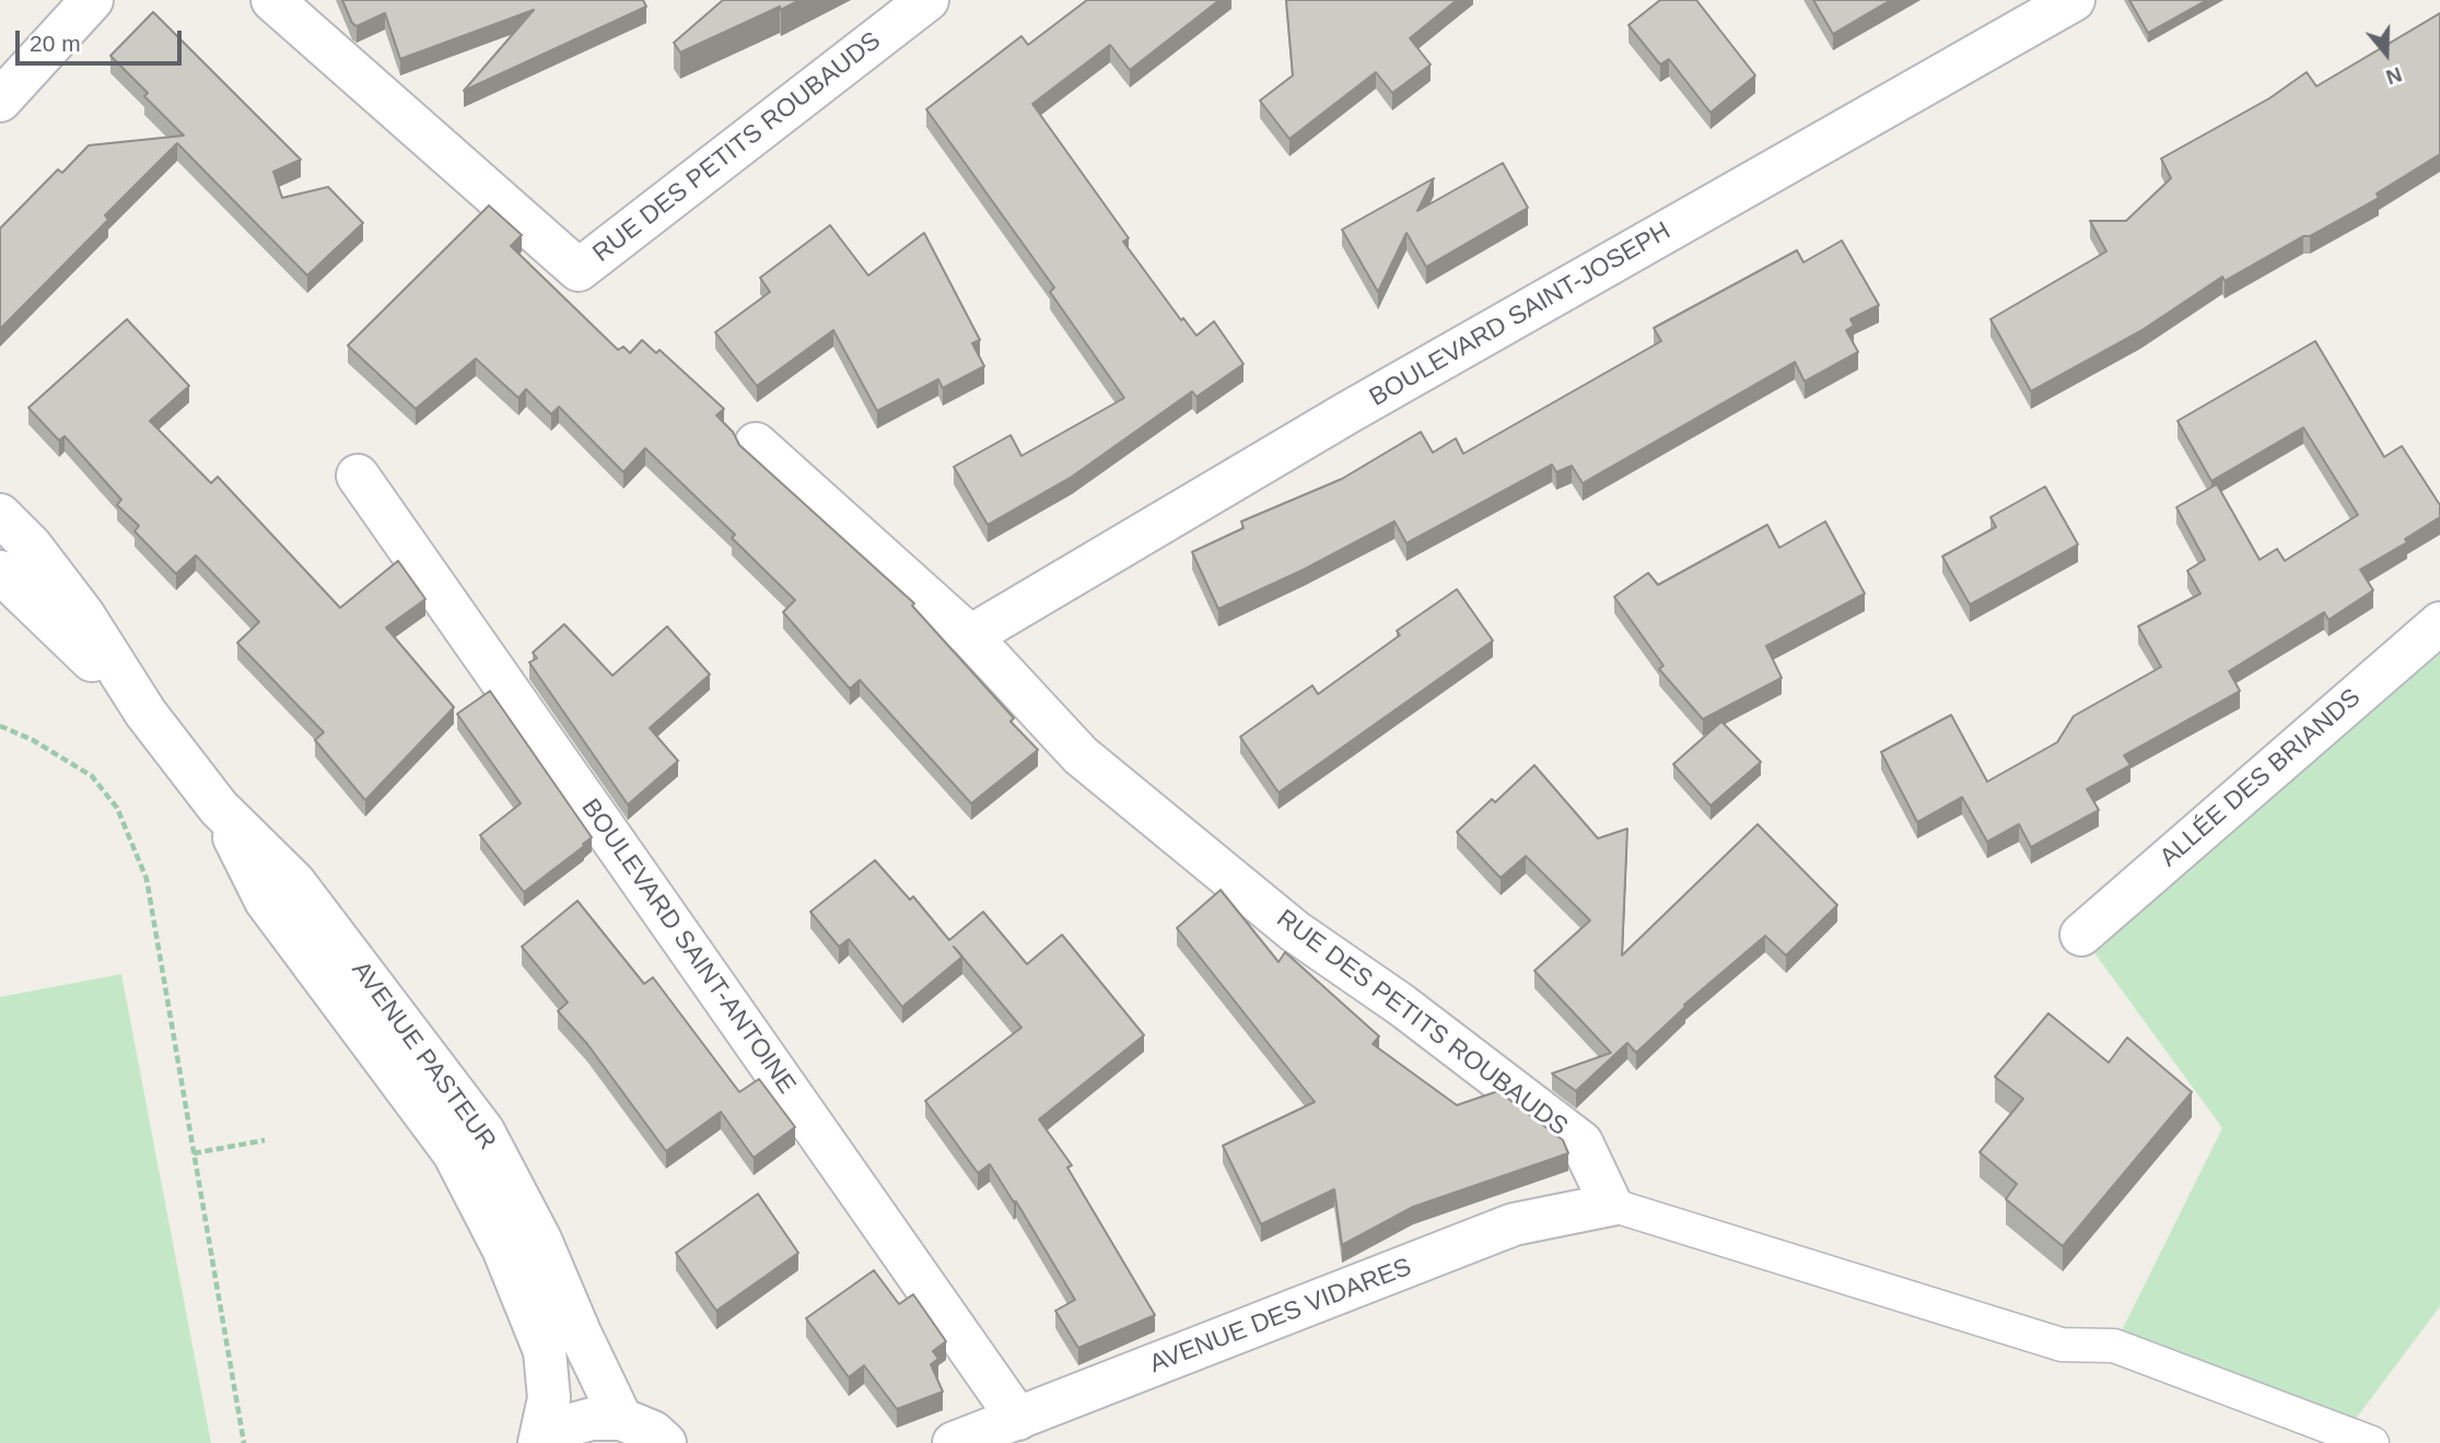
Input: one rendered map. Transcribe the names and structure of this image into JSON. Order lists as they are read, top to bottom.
{
  "streets": {
    "street": [
      "RUE DES PETITS ROUBAUDS",
      "BOULEVARD SAINT-JOSEPH",
      "ALLÉE DES BRIANDS",
      "BOULEVARD SAINT-ANTOINE",
      "AVENUE PASTEUR",
      "AVENUE DES VIDARES"
    ]
  },
  "crossings": [
    ["RUE DES PETITS ROUBAUDS", "BOULEVARD SAINT-JOSEPH"],
    ["RUE DES PETITS ROUBAUDS", "AVENUE DES VIDARES"],
    ["BOULEVARD SAINT-ANTOINE", "AVENUE DES VIDARES"]
  ],
  "scale_bar": "20 m",
  "north": "bottom"
}
